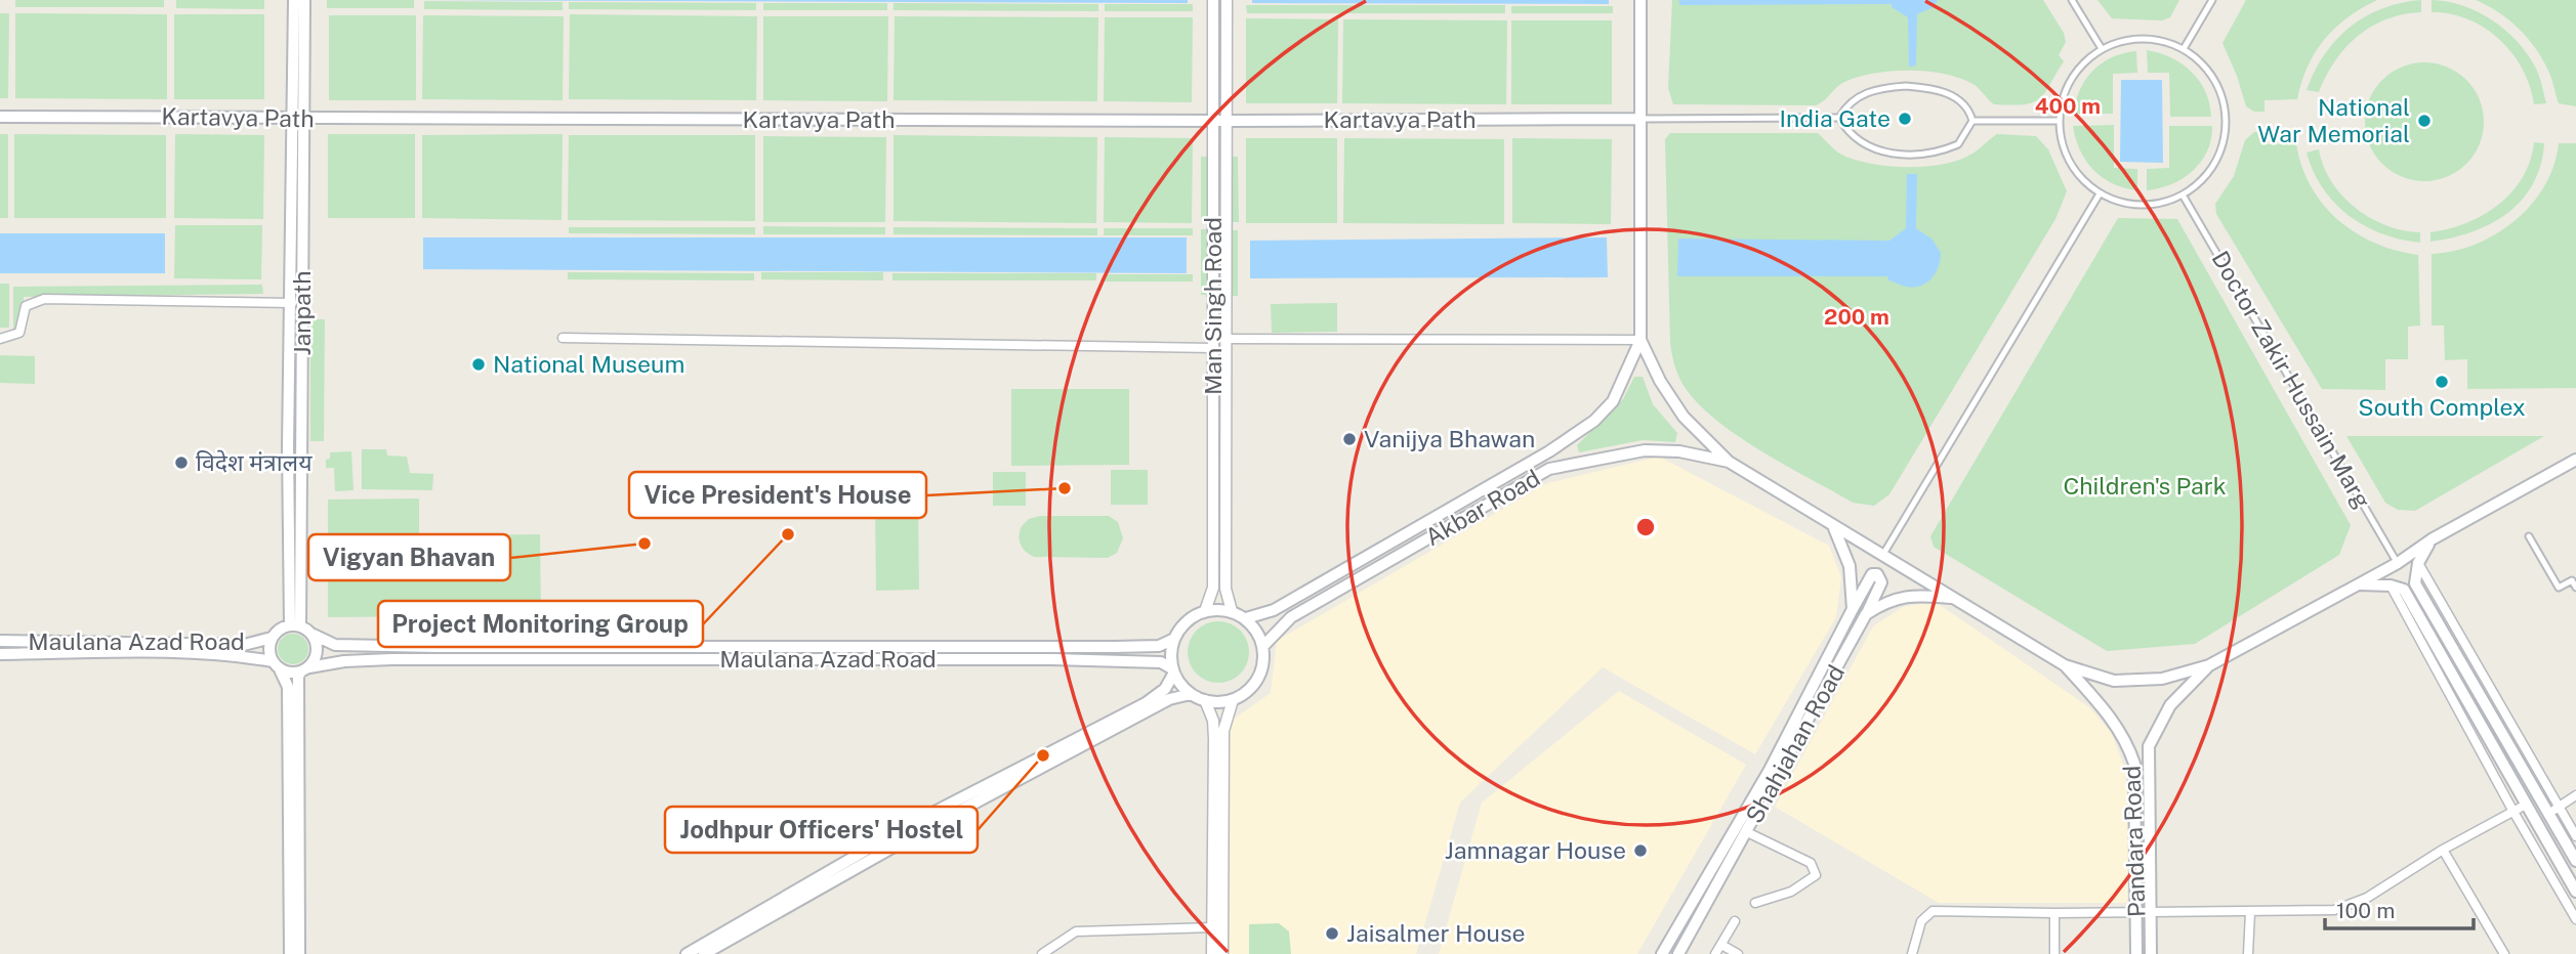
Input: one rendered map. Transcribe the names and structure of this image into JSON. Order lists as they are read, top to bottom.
{
  "streets": {
    "main road": [
      "Kartavya Path",
      "Janpath",
      "Akbar Road",
      "Maulana Azad Road",
      "Shahjahan Road",
      "Pandara Road"
    ],
    "street": ["Man Singh Road", "Doctor Zakir Hussain Marg"]
  },
  "crossings": [
    ["Kartavya Path", "Man Singh Road"],
    ["Kartavya Path", "Janpath"],
    ["Man Singh Road", "Akbar Road"],
    ["Man Singh Road", "Maulana Azad Road"],
    ["Janpath", "Maulana Azad Road"],
    ["Akbar Road", "Maulana Azad Road"]
  ],
  "parks": ["Children's Park"],
  "places": [
    "India Gate",
    "National War Memorial",
    "National Museum",
    "South Complex",
    "Vanijya Bhawan",
    "विदेश मंत्रालय",
    "Vice President's House",
    "Project Monitoring Group",
    "Vigyan Bhavan",
    "Jodhpur Officers' Hostel",
    "Jamnagar House",
    "Jaisalmer House"
  ],
  "scale_bar": "100 m",
  "rings": ["400 m", "200 m"]
}
